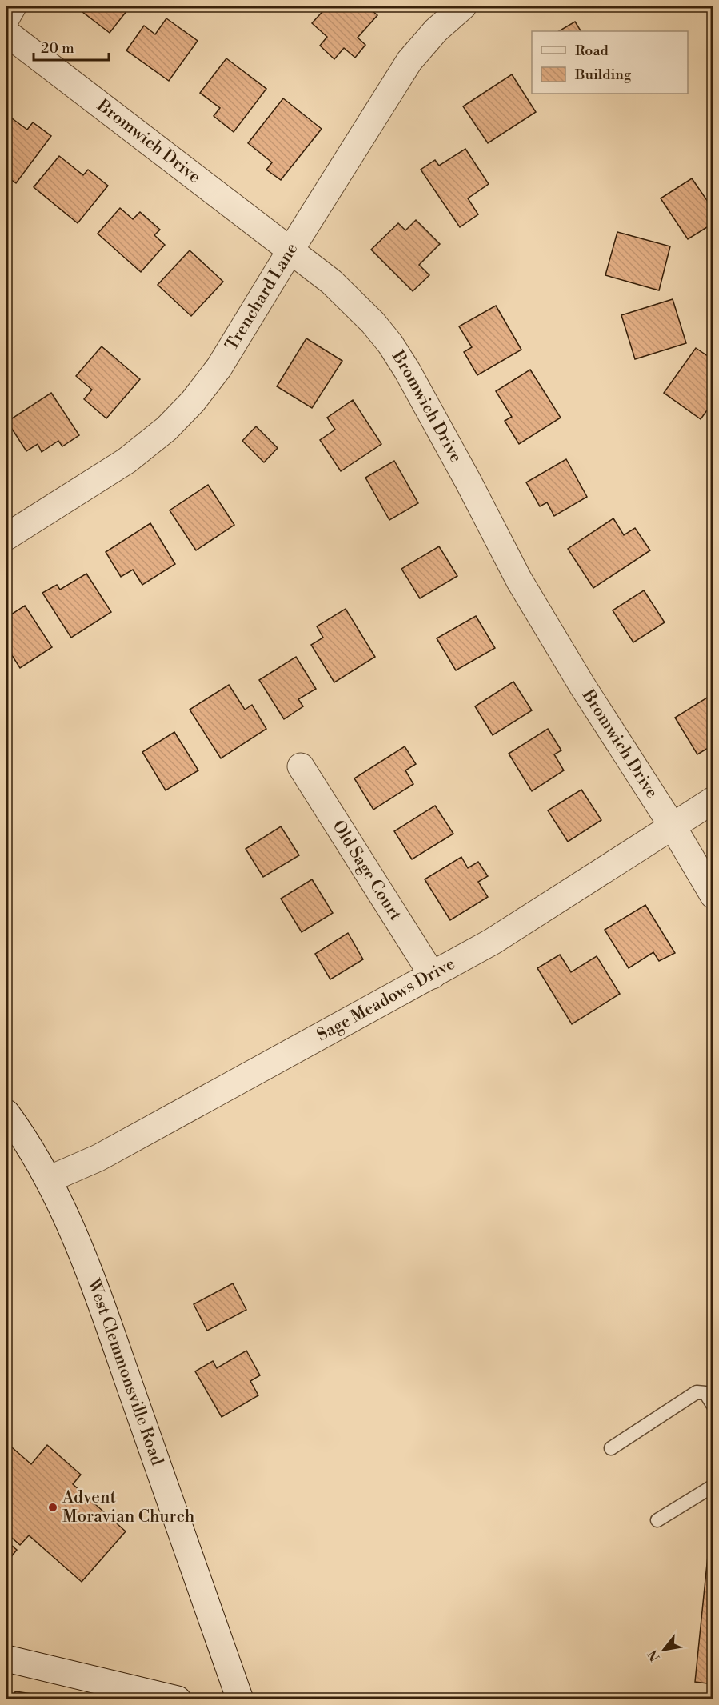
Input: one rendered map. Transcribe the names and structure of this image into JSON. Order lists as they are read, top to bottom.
{
  "streets": {
    "street": [
      "Bromwich Drive",
      "Trenchard Lane",
      "Old Sage Court",
      "Sage Meadows Drive",
      "West Clemmonsville Road"
    ]
  },
  "crossings": [
    ["Bromwich Drive", "Trenchard Lane"],
    ["Bromwich Drive", "Sage Meadows Drive"],
    ["Old Sage Court", "Sage Meadows Drive"],
    ["Sage Meadows Drive", "West Clemmonsville Road"]
  ],
  "places": ["Advent Moravian Church"],
  "legend": ["Road", "Building"],
  "scale_bar": "20 m",
  "north": "bottom left"
}
